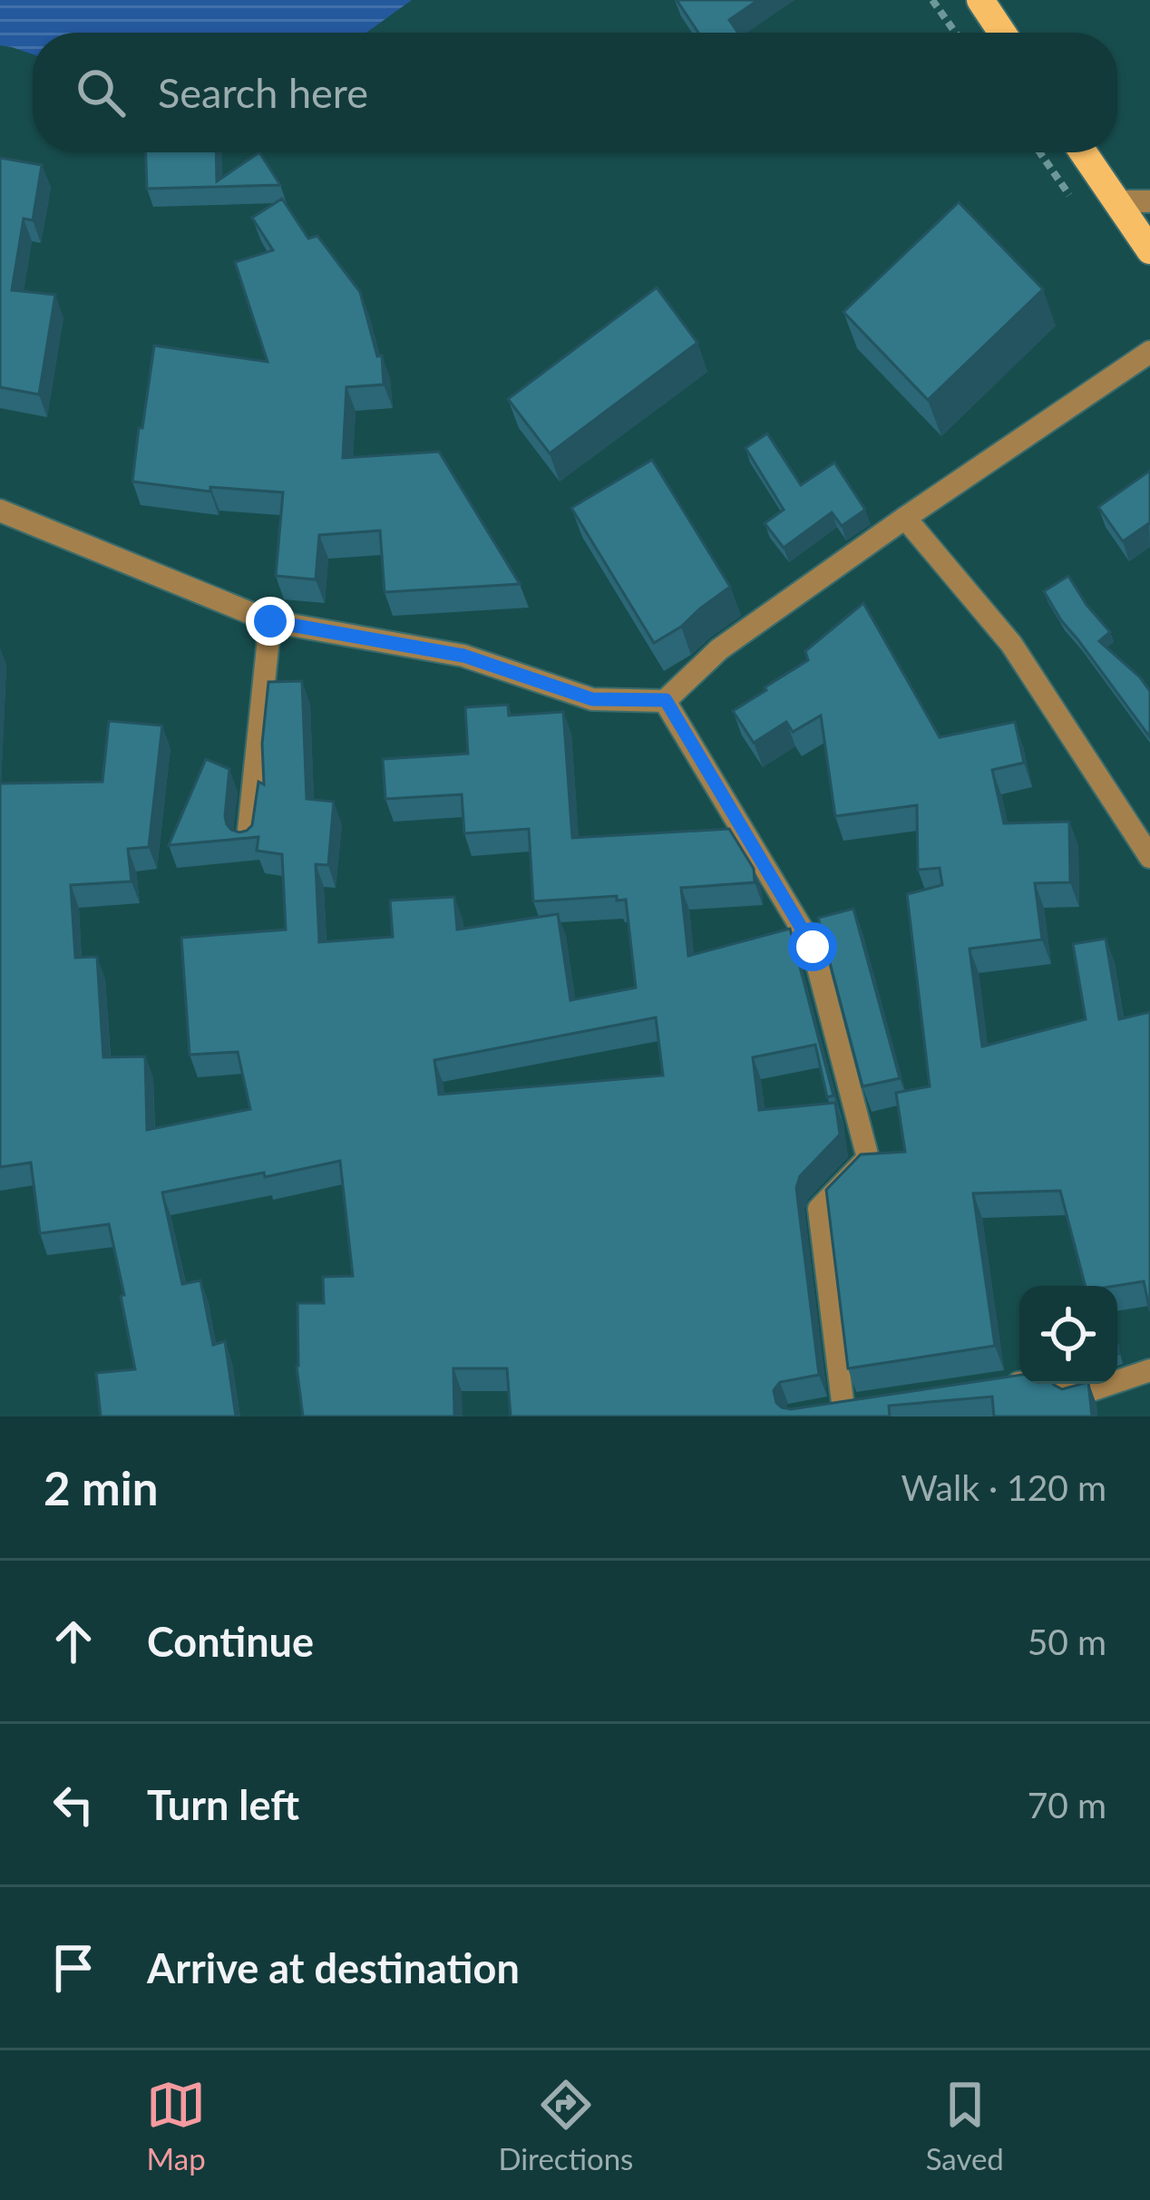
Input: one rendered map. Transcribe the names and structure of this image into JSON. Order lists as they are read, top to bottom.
{
  "page": {
    "search": "Search here",
    "heading": ["2 min", "Walk · 120 m"],
    "list": [
      ["Continue", "50 m"],
      ["Turn left", "70 m"],
      "Arrive at destination"
    ],
    "nav": ["Map", "Directions", "Saved"]
  }
}
